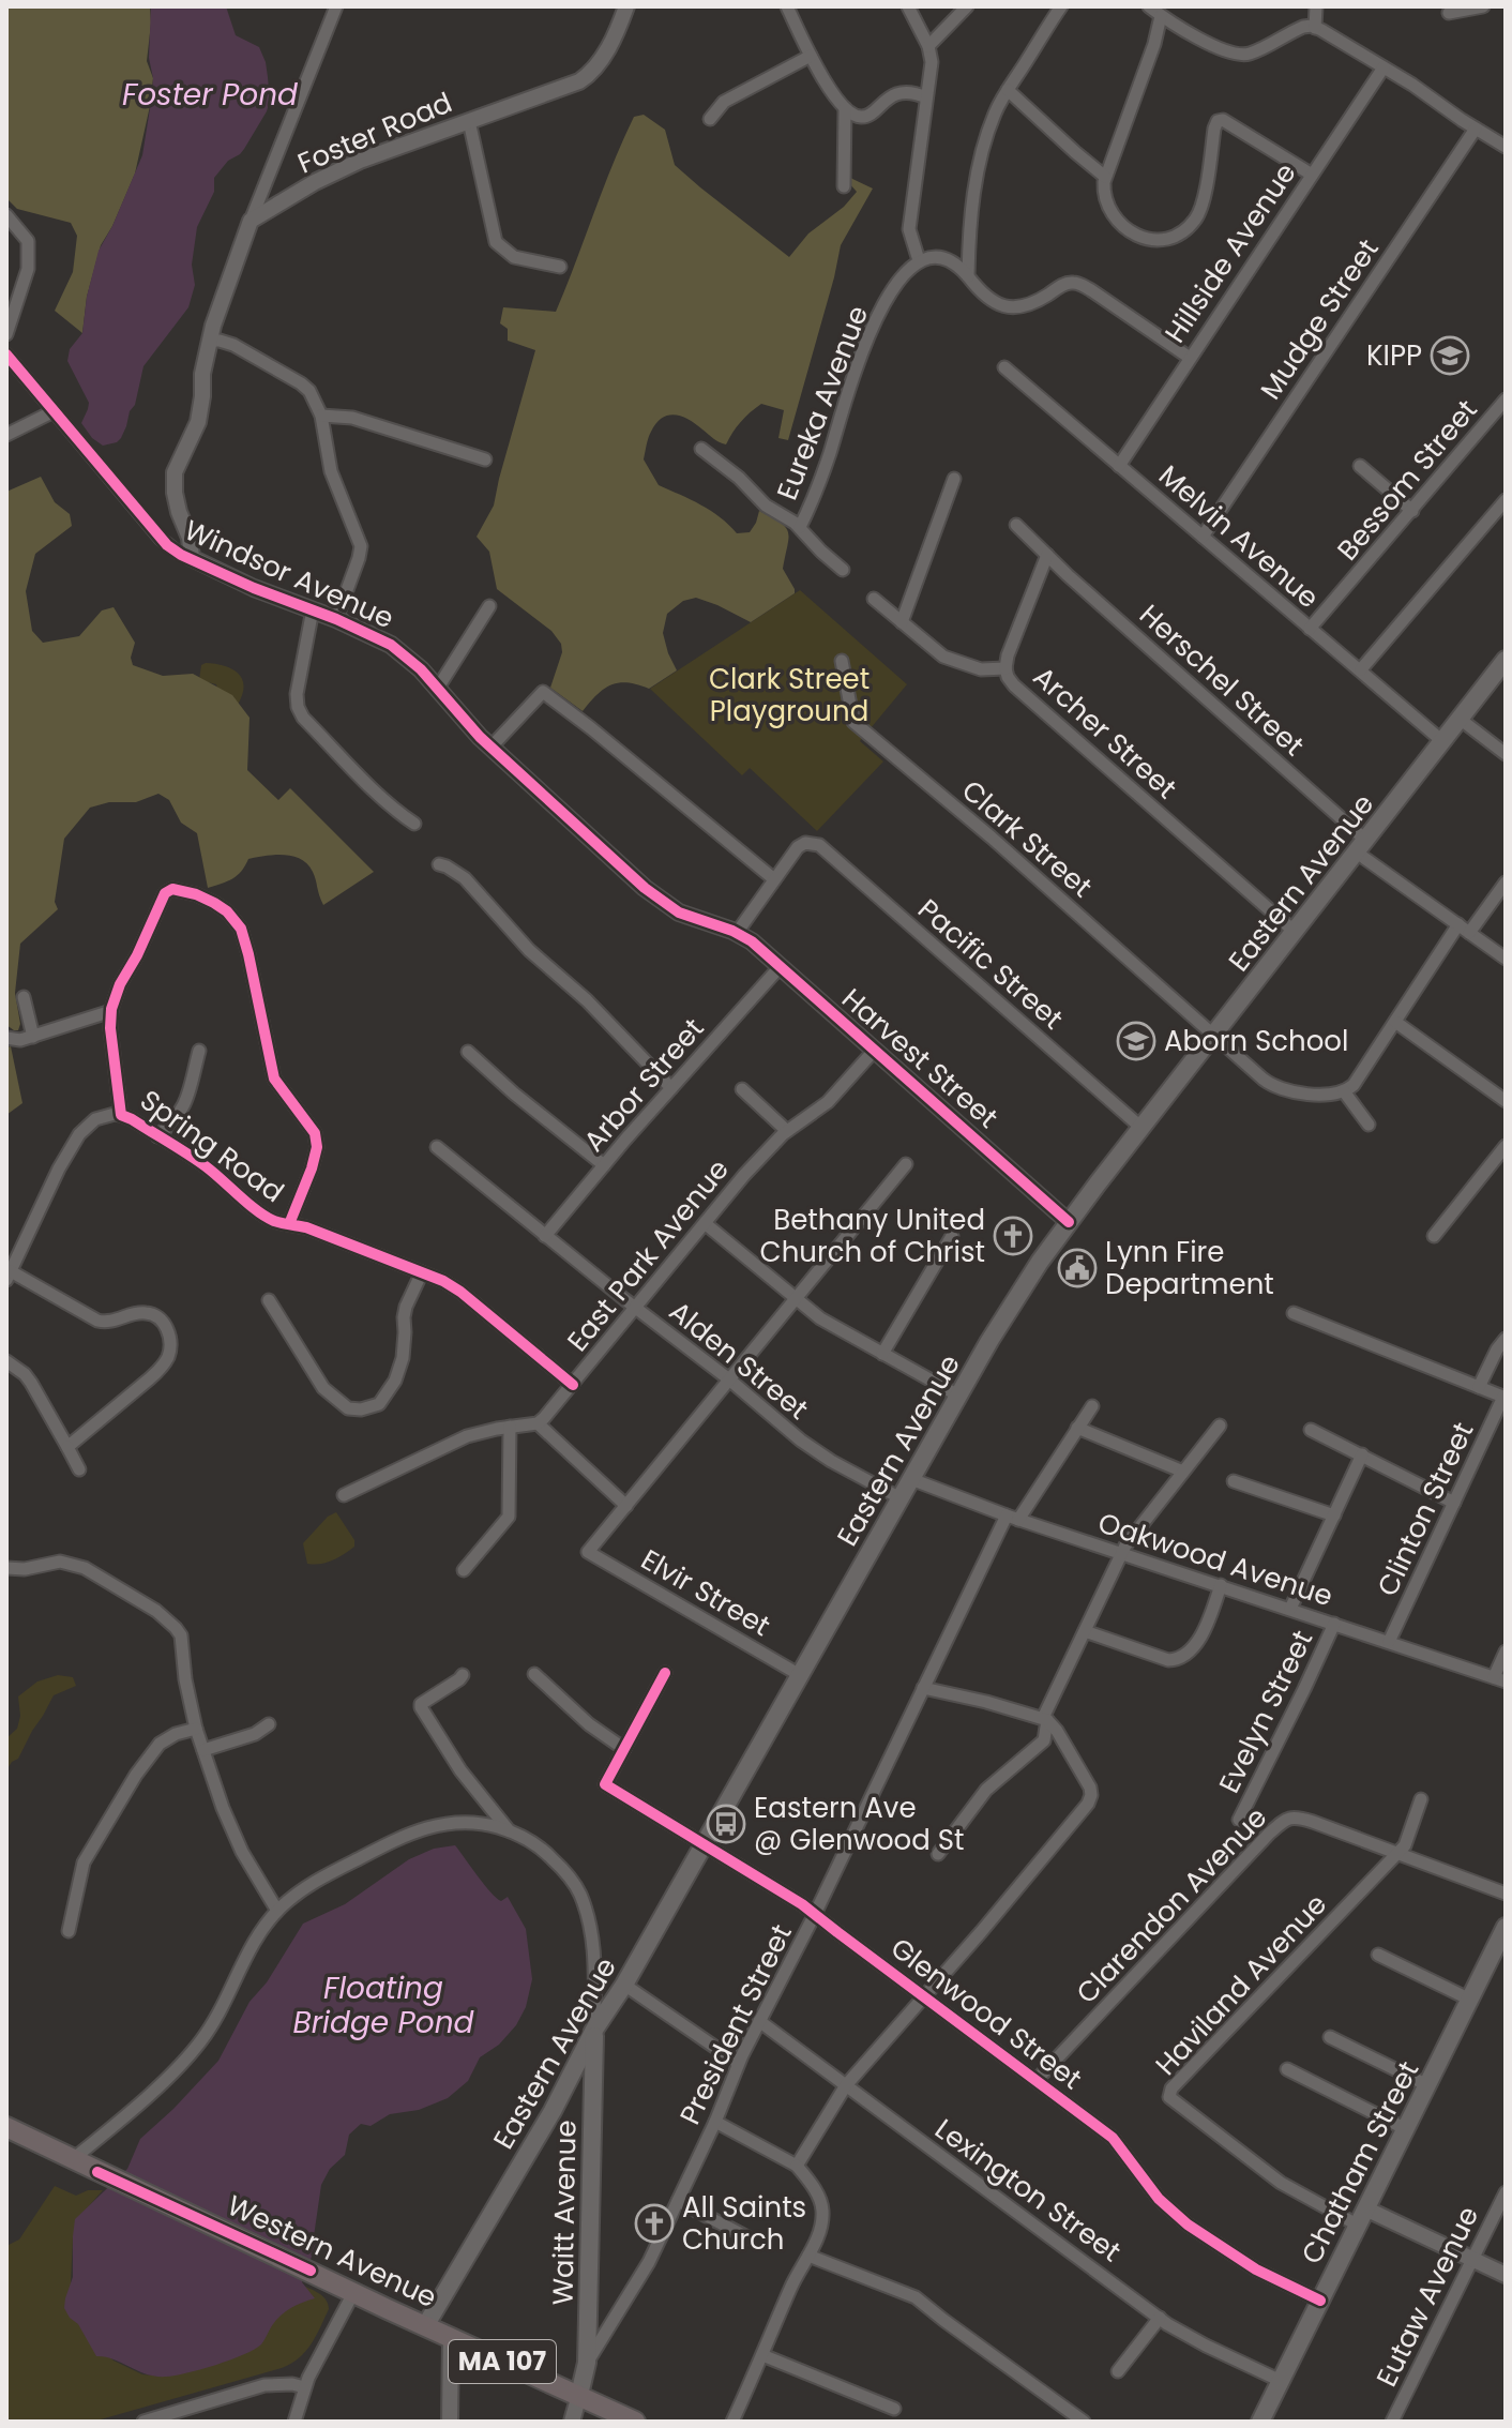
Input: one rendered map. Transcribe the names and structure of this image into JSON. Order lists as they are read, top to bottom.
{
  "streets": {
    "main road": [
      "Eastern Avenue",
      "Chatham Street",
      "Waitt Avenue",
      "Western Avenue",
      "MA 107"
    ],
    "street": [
      "Foster Road",
      "Hillside Avenue",
      "Mudge Street",
      "Eureka Avenue",
      "Bessom Street",
      "Melvin Avenue",
      "Windsor Avenue",
      "Herschel Street",
      "Archer Street",
      "Clark Street",
      "Pacific Street",
      "Harvest Street",
      "Arbor Street",
      "Spring Road",
      "East Park Avenue",
      "Alden Street",
      "Clinton Street",
      "Oakwood Avenue",
      "Elvir Street",
      "Evelyn Street",
      "Clarendon Avenue",
      "Haviland Avenue",
      "Glenwood Street",
      "President Street",
      "Lexington Street",
      "Eutaw Avenue"
    ]
  },
  "crossings": [
    ["Hillside Avenue", "Melvin Avenue"],
    ["Mudge Street", "Melvin Avenue"],
    ["Bessom Street", "Melvin Avenue"],
    ["Melvin Avenue", "Eastern Avenue"],
    ["Windsor Avenue", "Harvest Street"],
    ["Herschel Street", "Eastern Avenue"],
    ["Archer Street", "Eastern Avenue"],
    ["Clark Street", "Eastern Avenue"],
    ["Eastern Avenue", "Pacific Street"],
    ["Eastern Avenue", "Harvest Street"],
    ["Eastern Avenue", "Alden Street"],
    ["Eastern Avenue", "Oakwood Avenue"],
    ["Eastern Avenue", "Elvir Street"],
    ["Eastern Avenue", "Glenwood Street"],
    ["Eastern Avenue", "Waitt Avenue"],
    ["Eastern Avenue", "Western Avenue"],
    ["Harvest Street", "Arbor Street"],
    ["Harvest Street", "East Park Avenue"],
    ["Arbor Street", "Alden Street"],
    ["Spring Road", "East Park Avenue"],
    ["East Park Avenue", "Alden Street"],
    ["Clinton Street", "Oakwood Avenue"],
    ["Oakwood Avenue", "Evelyn Street"],
    ["Oakwood Avenue", "President Street"],
    ["Clarendon Avenue", "Haviland Avenue"],
    ["Clarendon Avenue", "Glenwood Street"],
    ["Haviland Avenue", "Chatham Street"],
    ["Glenwood Street", "President Street"],
    ["Glenwood Street", "Chatham Street"],
    ["President Street", "Lexington Street"],
    ["President Street", "Waitt Avenue"],
    ["Chatham Street", "Lexington Street"],
    ["Waitt Avenue", "Western Avenue"]
  ],
  "water": ["Foster Pond", "Floating Bridge Pond"],
  "parks": ["Clark Street Playground"],
  "places": {
    "school or university": ["KIPP", "Aborn School"],
    "church": ["Bethany United Church of Christ", "All Saints Church"],
    "public building": ["Lynn Fire Department"],
    "bus stop": ["Eastern Ave @ Glenwood St"]
  }
}
